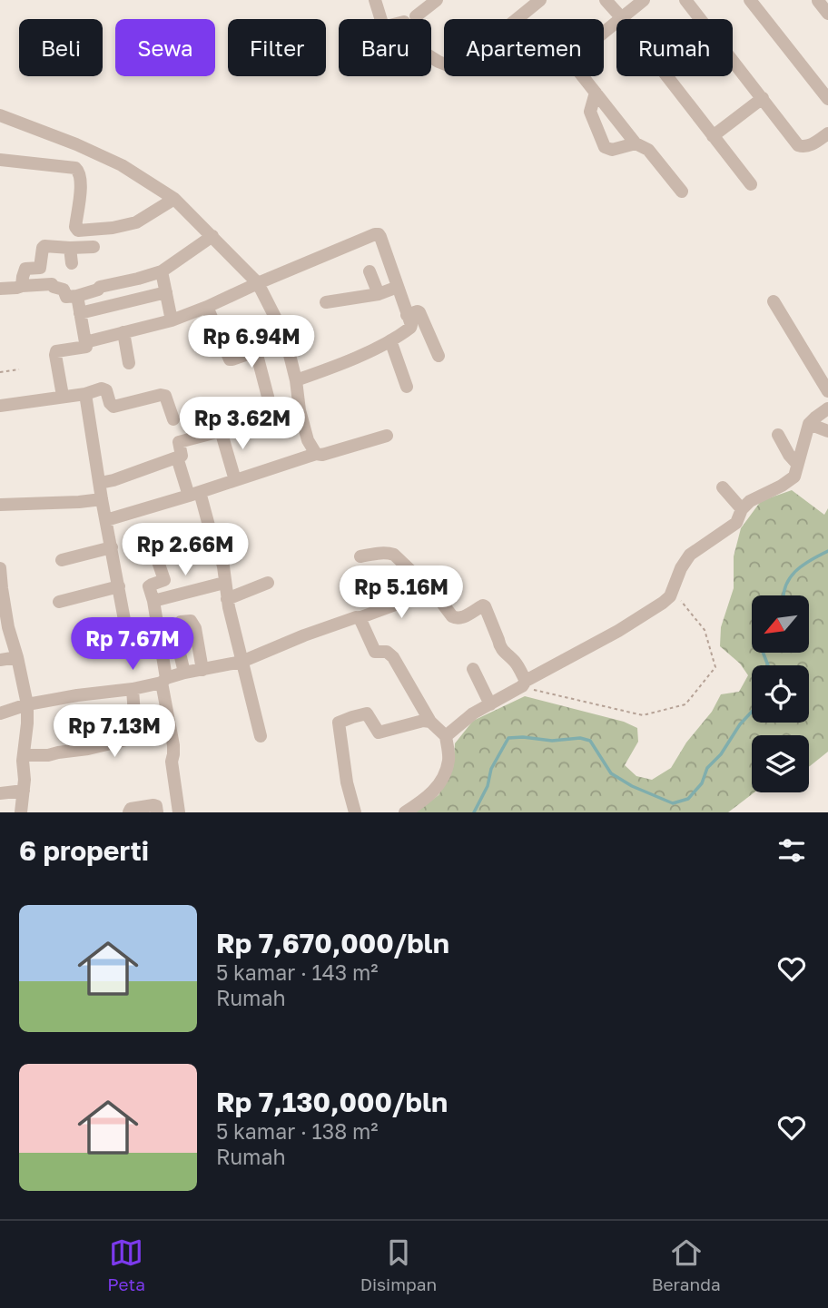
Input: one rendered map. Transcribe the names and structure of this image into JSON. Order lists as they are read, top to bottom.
{
  "north": "bottom left",
  "page": {
    "chip": [
      "Beli",
      "Sewa",
      "Filter",
      "Baru",
      "Apartemen",
      "Rumah"
    ],
    "price": [
      "Rp 6.94M",
      "Rp 3.62M",
      "Rp 2.66M",
      "Rp 5.16M",
      "Rp 7.67M",
      "Rp 7.13M"
    ],
    "heading": "6 properti",
    "list": [
      {
        "name": "Rp 7,670,000/bln",
        "note": "5 kamar · 143 m² · Rumah"
      },
      {
        "name": "Rp 7,130,000/bln",
        "note": "5 kamar · 138 m² · Rumah"
      }
    ],
    "tabs": ["Peta", "Disimpan", "Beranda"]
  }
}
